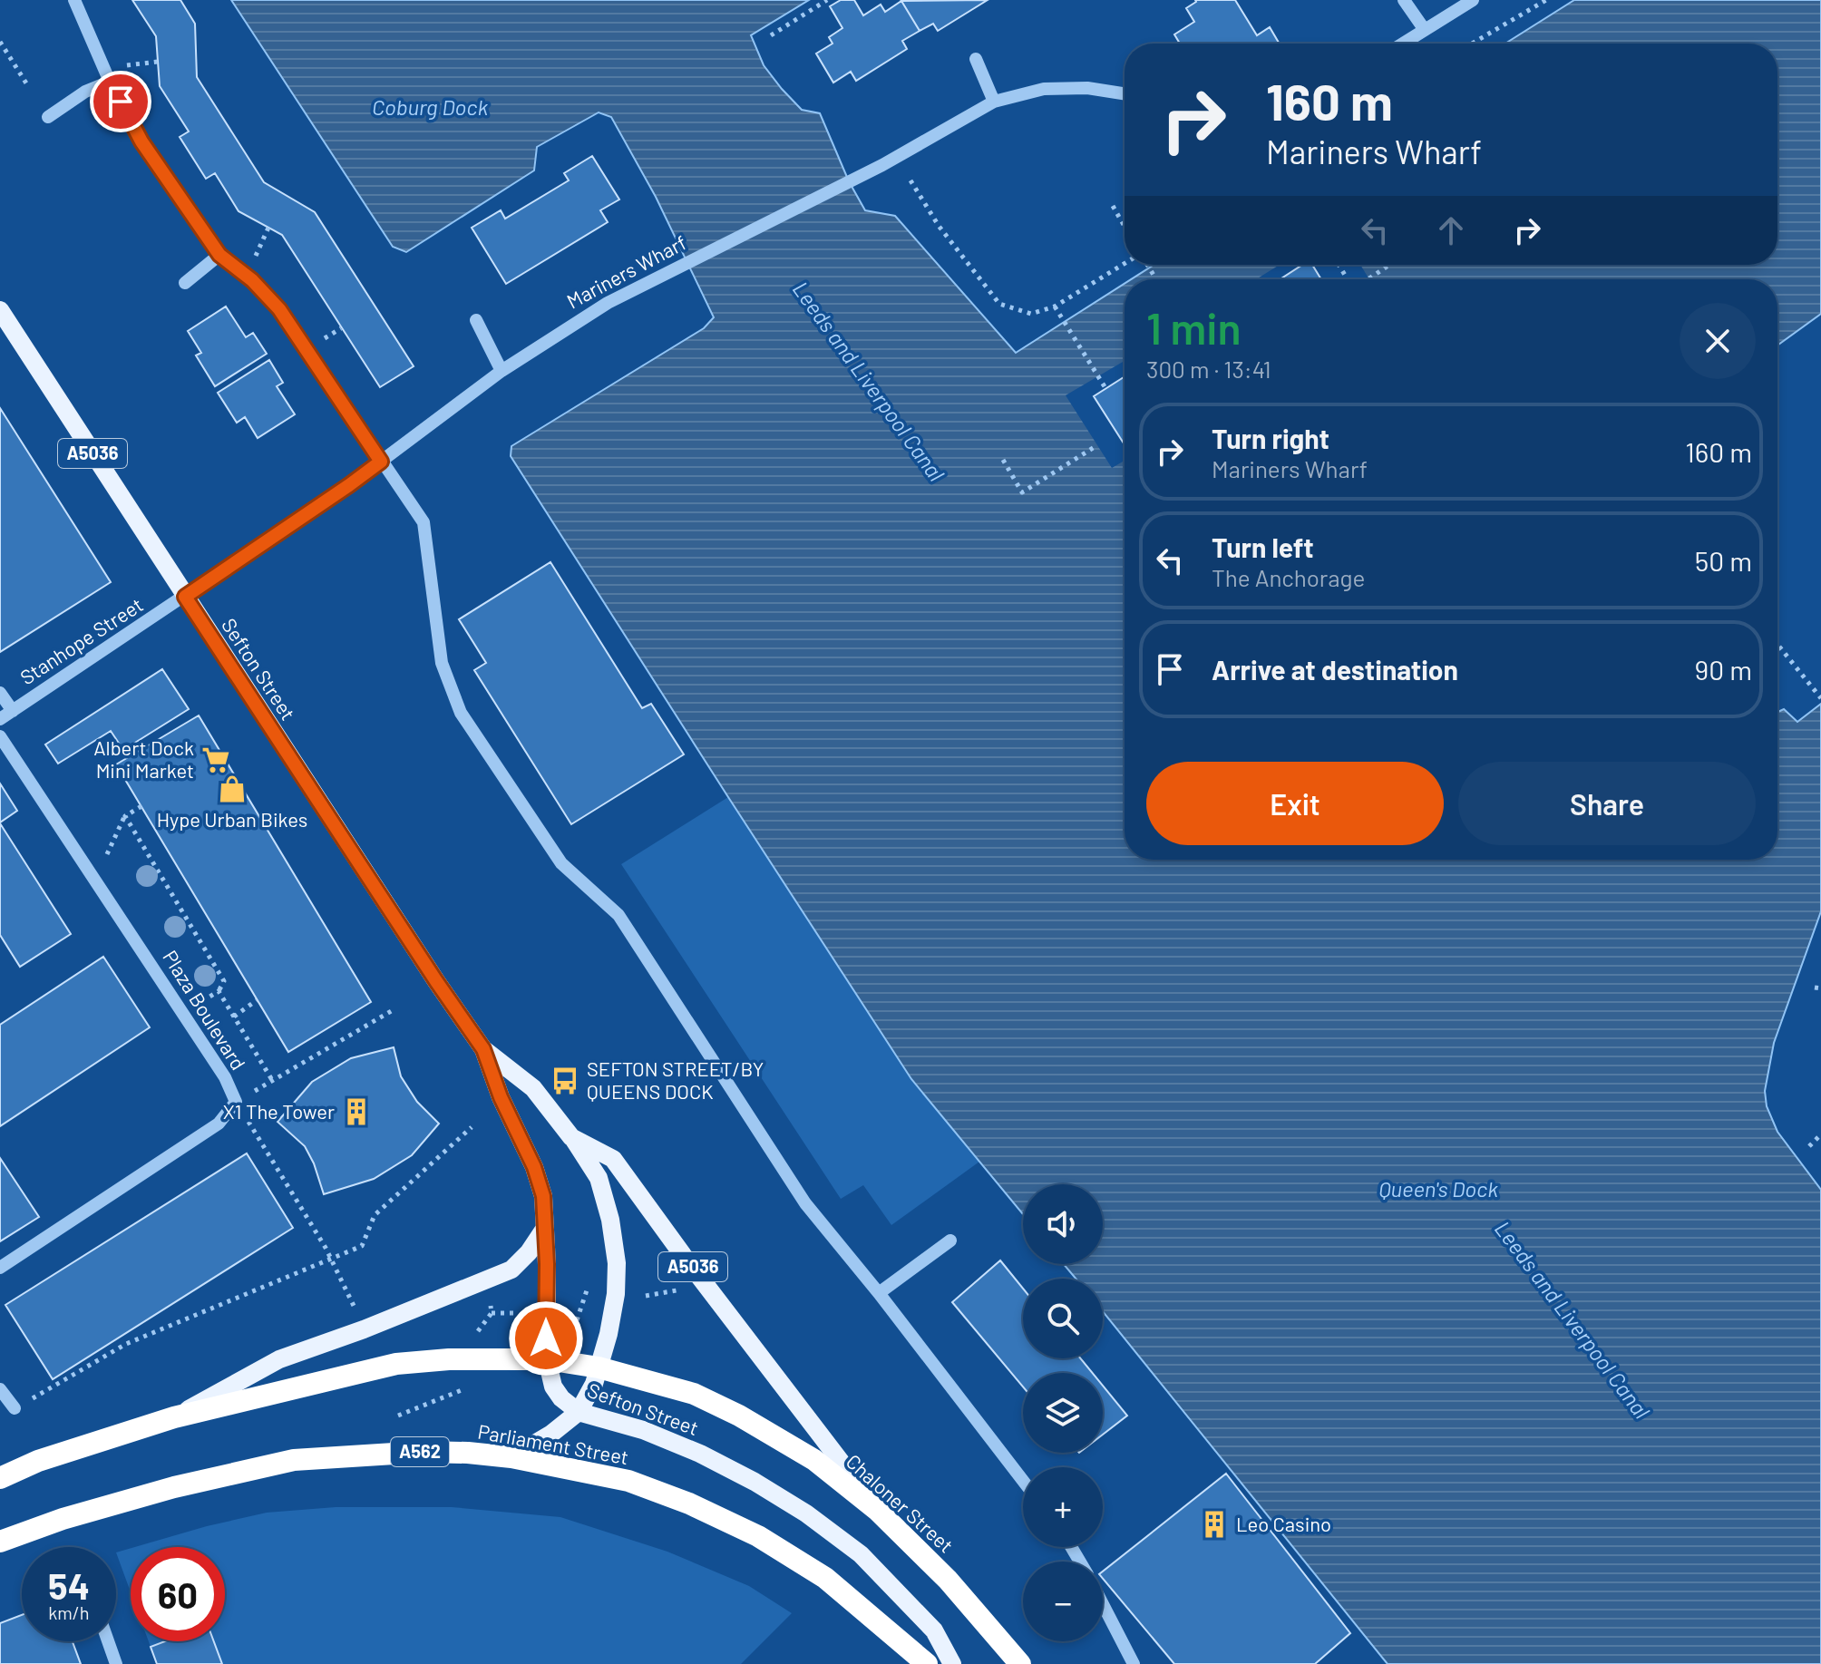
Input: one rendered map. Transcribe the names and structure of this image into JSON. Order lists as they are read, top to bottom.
{
  "streets": {
    "highway": [
      "A5036",
      "Parliament Street",
      "A562",
      "Chaloner Street"
    ],
    "main road": ["Sefton Street"],
    "street": ["Mariners Wharf", "Stanhope Street", "Plaza Boulevard"]
  },
  "crossings": [
    ["Mariners Wharf", "Stanhope Street"],
    ["Mariners Wharf", "Sefton Street"],
    ["A5036", "Sefton Street"],
    ["A5036", "Parliament Street"],
    ["A5036", "Chaloner Street"],
    ["Stanhope Street", "Sefton Street"],
    ["Sefton Street", "Chaloner Street"]
  ],
  "water": ["Coburg Dock", "Leeds and Liverpool Canal", "Queen's Dock"],
  "places": {
    "supermarket": ["Albert Dock Mini Market"],
    "shop": ["Hype Urban Bikes"],
    "bus stop": ["SEFTON STREET/BY QUEENS DOCK"],
    "building": ["X1 The Tower", "Leo Casino"]
  },
  "page": {
    "turn": ["160 m", "Mariners Wharf"],
    "heading": ["1 min", "300 m · 13:41"],
    "list": [
      {
        "name": "Turn right",
        "note": "Mariners Wharf",
        "value": "160 m"
      },
      {
        "name": "Turn left",
        "note": "The Anchorage",
        "value": "50 m"
      },
      {
        "name": "Arrive at destination",
        "value": "90 m"
      }
    ],
    "buttons": ["Exit", "Share"],
    "map_buttons": ["+", "−"],
    "speed": "54 km/h",
    "limit": "60"
  }
}
